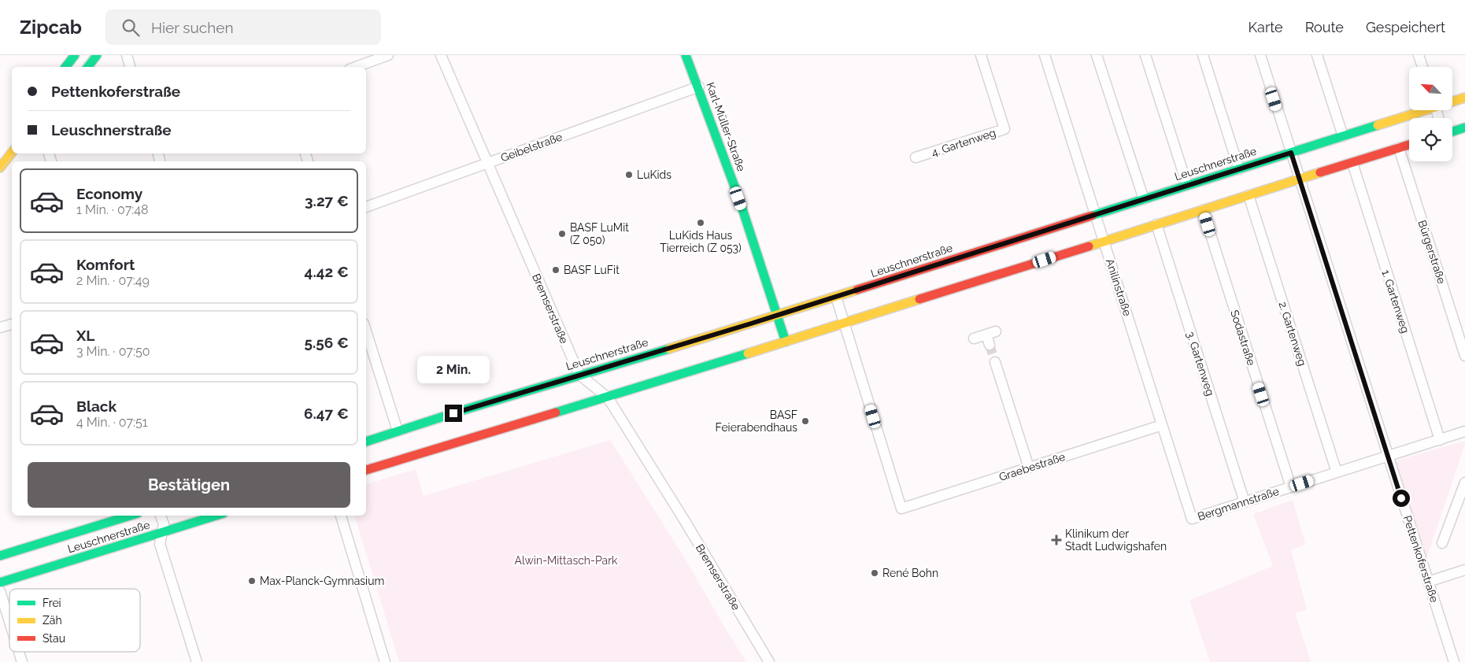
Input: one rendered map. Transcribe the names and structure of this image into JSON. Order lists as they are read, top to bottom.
{
  "streets": {
    "street": [
      "Karl-Müller-Straße",
      "4. Gartenweg",
      "Geibelstraße",
      "Leuschnerstraße",
      "Bürgerstraße",
      "Anilinstraße",
      "1. Gartenweg",
      "Bremserstraße",
      "2. Gartenweg",
      "Sodastraße",
      "3. Gartenweg",
      "Graebestraße",
      "Bergmannstraße",
      "Pettenkoferstraße"
    ]
  },
  "crossings": [
    ["Karl-Müller-Straße", "Geibelstraße"],
    ["Karl-Müller-Straße", "Leuschnerstraße"],
    ["Geibelstraße", "Bremserstraße"],
    ["Leuschnerstraße", "Anilinstraße"],
    ["Leuschnerstraße", "Bremserstraße"],
    ["Leuschnerstraße", "Pettenkoferstraße"],
    ["Anilinstraße", "Graebestraße"],
    ["Anilinstraße", "Bergmannstraße"],
    ["1. Gartenweg", "Bergmannstraße"],
    ["2. Gartenweg", "Bergmannstraße"],
    ["Sodastraße", "Bergmannstraße"],
    ["3. Gartenweg", "Bergmannstraße"],
    ["Bergmannstraße", "Pettenkoferstraße"]
  ],
  "parks": ["Alwin-Mittasch-Park"],
  "places": {
    "other": [
      "LuKids",
      "LuKids Haus Tierreich (Z 053)",
      "BASF LuMit (Z 050)",
      "BASF LuFit",
      "BASF Feierabendhaus",
      "René Bohn",
      "Max-Planck-Gymnasium"
    ],
    "health": ["Klinikum der Stadt Ludwigshafen"]
  },
  "legend": ["Frei", "Zäh", "Stau"],
  "north": "top left",
  "page": {
    "header": "Zipcab",
    "search": "Hier suchen",
    "nav": ["Karte", "Route", "Gespeichert"],
    "banner": ["Pettenkoferstraße", "Leuschnerstraße"],
    "list": [
      {
        "name": "Economy",
        "note": "1 Min. · 07:48",
        "value": "3.27 €"
      },
      {
        "name": "Komfort",
        "note": "2 Min. · 07:49",
        "value": "4.42 €"
      },
      {
        "name": "XL",
        "note": "3 Min. · 07:50",
        "value": "5.56 €"
      },
      {
        "name": "Black",
        "note": "4 Min. · 07:51",
        "value": "6.47 €"
      }
    ],
    "bubble": "2 Min.",
    "buttons": "Bestätigen"
  }
}
